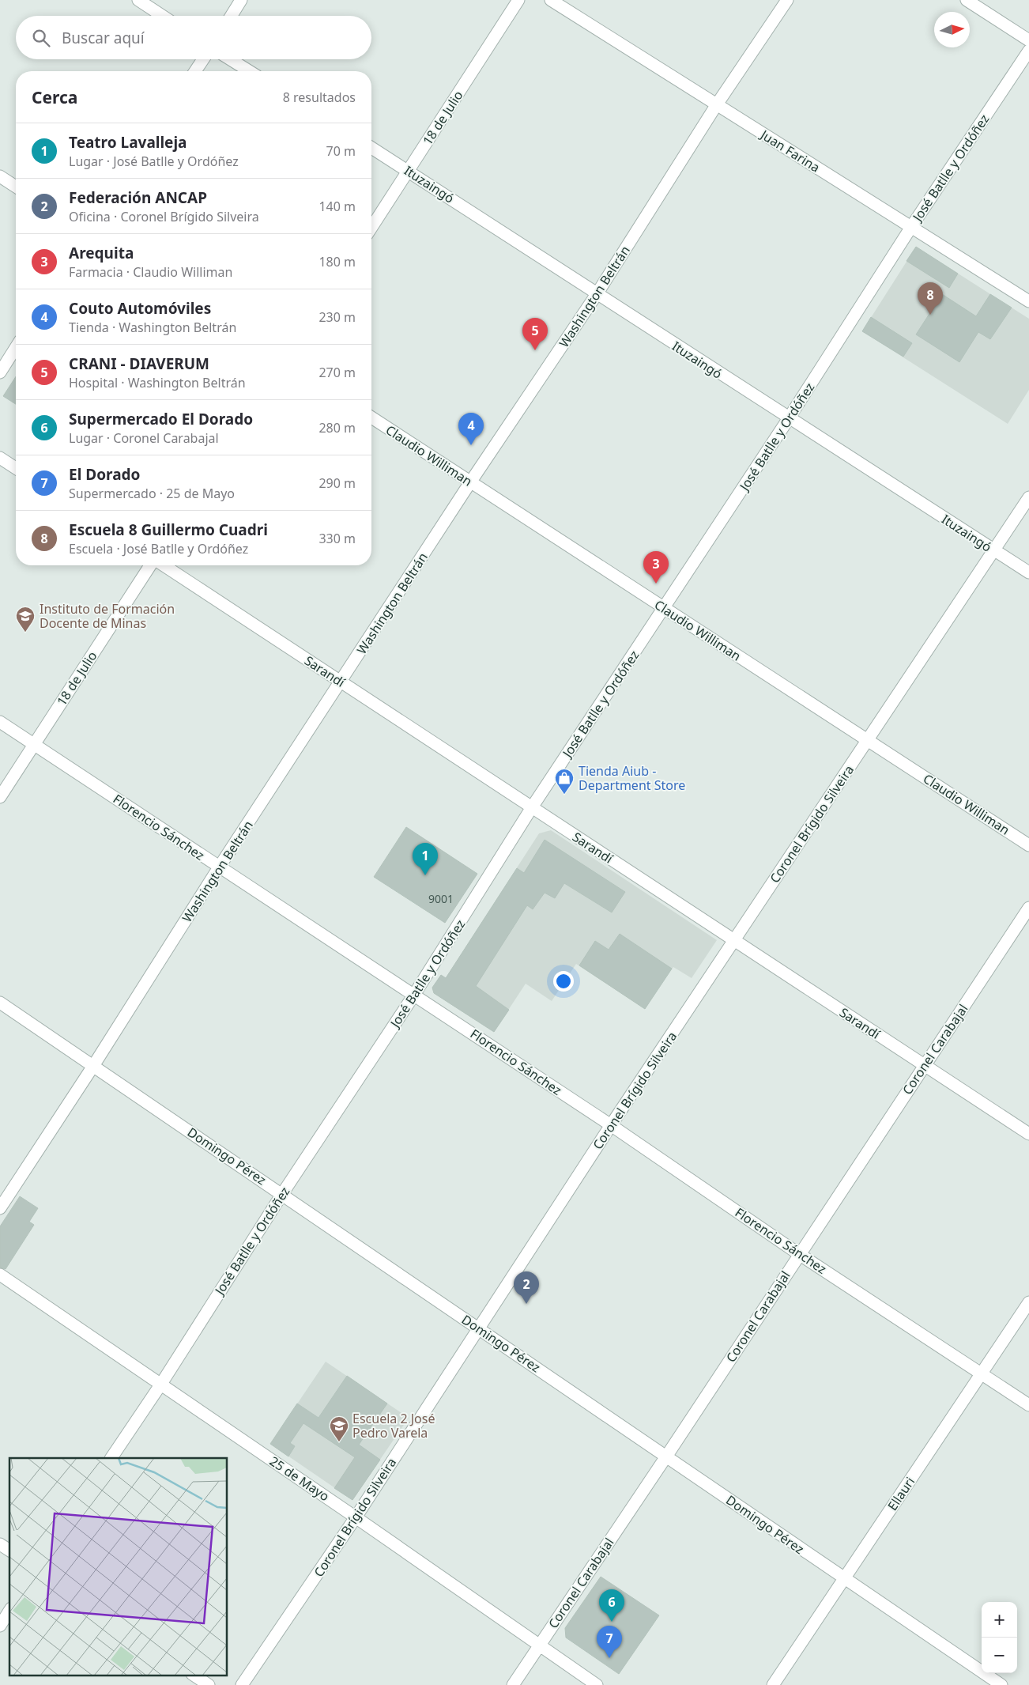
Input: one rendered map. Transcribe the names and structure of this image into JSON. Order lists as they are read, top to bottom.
{
  "streets": {
    "street": [
      "18 de Julio",
      "Juan Farina",
      "José Batlle y Ordóñez",
      "Ituzaingó",
      "Washington Beltrán",
      "Claudio Williman",
      "Sarandí",
      "Coronel Brígido Silveira",
      "Florencio Sánchez",
      "Coronel Carabajal",
      "Domingo Pérez",
      "25 de Mayo",
      "Ellauri"
    ]
  },
  "crossings": [
    ["18 de Julio", "Ituzaingó"],
    ["18 de Julio", "Florencio Sánchez"],
    ["Juan Farina", "José Batlle y Ordóñez"],
    ["Juan Farina", "Washington Beltrán"],
    ["José Batlle y Ordóñez", "Ituzaingó"],
    ["José Batlle y Ordóñez", "Claudio Williman"],
    ["José Batlle y Ordóñez", "Sarandí"],
    ["José Batlle y Ordóñez", "Florencio Sánchez"],
    ["José Batlle y Ordóñez", "Domingo Pérez"],
    ["José Batlle y Ordóñez", "25 de Mayo"],
    ["Ituzaingó", "Washington Beltrán"],
    ["Ituzaingó", "Coronel Brígido Silveira"],
    ["Washington Beltrán", "Claudio Williman"],
    ["Washington Beltrán", "Sarandí"],
    ["Washington Beltrán", "Florencio Sánchez"],
    ["Washington Beltrán", "Domingo Pérez"],
    ["Claudio Williman", "Coronel Brígido Silveira"],
    ["Sarandí", "Coronel Brígido Silveira"],
    ["Sarandí", "Coronel Carabajal"],
    ["Coronel Brígido Silveira", "Florencio Sánchez"],
    ["Coronel Brígido Silveira", "Domingo Pérez"],
    ["Coronel Brígido Silveira", "25 de Mayo"],
    ["Florencio Sánchez", "Coronel Carabajal"],
    ["Florencio Sánchez", "Ellauri"],
    ["Coronel Carabajal", "Domingo Pérez"],
    ["Coronel Carabajal", "25 de Mayo"],
    ["Domingo Pérez", "Ellauri"]
  ],
  "places": {
    "school or university": ["Instituto de Formación Docente de Minas", "Escuela 2 José Pedro Varela"],
    "shop": ["Tienda Aiub - Department Store"]
  },
  "house_numbers": ["9001"],
  "north": "right",
  "page": {
    "search": "Buscar aquí",
    "heading": ["Cerca", "8 resultados"],
    "list": [
      {
        "mark": "1",
        "name": "Teatro Lavalleja",
        "note": "Lugar · José Batlle y Ordóñez",
        "value": "70 m"
      },
      {
        "mark": "2",
        "name": "Federación ANCAP",
        "note": "Oficina · Coronel Brígido Silveira",
        "value": "140 m"
      },
      {
        "mark": "3",
        "name": "Arequita",
        "note": "Farmacia · Claudio Williman",
        "value": "180 m"
      },
      {
        "mark": "4",
        "name": "Couto Automóviles",
        "note": "Tienda · Washington Beltrán",
        "value": "230 m"
      },
      {
        "mark": "5",
        "name": "CRANI - DIAVERUM",
        "note": "Hospital · Washington Beltrán",
        "value": "270 m"
      },
      {
        "mark": "6",
        "name": "Supermercado El Dorado",
        "note": "Lugar · Coronel Carabajal",
        "value": "280 m"
      },
      {
        "mark": "7",
        "name": "El Dorado",
        "note": "Supermercado · 25 de Mayo",
        "value": "290 m"
      },
      {
        "mark": "8",
        "name": "Escuela 8 Guillermo Cuadri",
        "note": "Escuela · José Batlle y Ordóñez",
        "value": "330 m"
      }
    ],
    "pins": [
      "8",
      "5",
      "4",
      "3",
      "1",
      "2",
      "6",
      "7"
    ],
    "map_buttons": ["+", "−"]
  }
}
